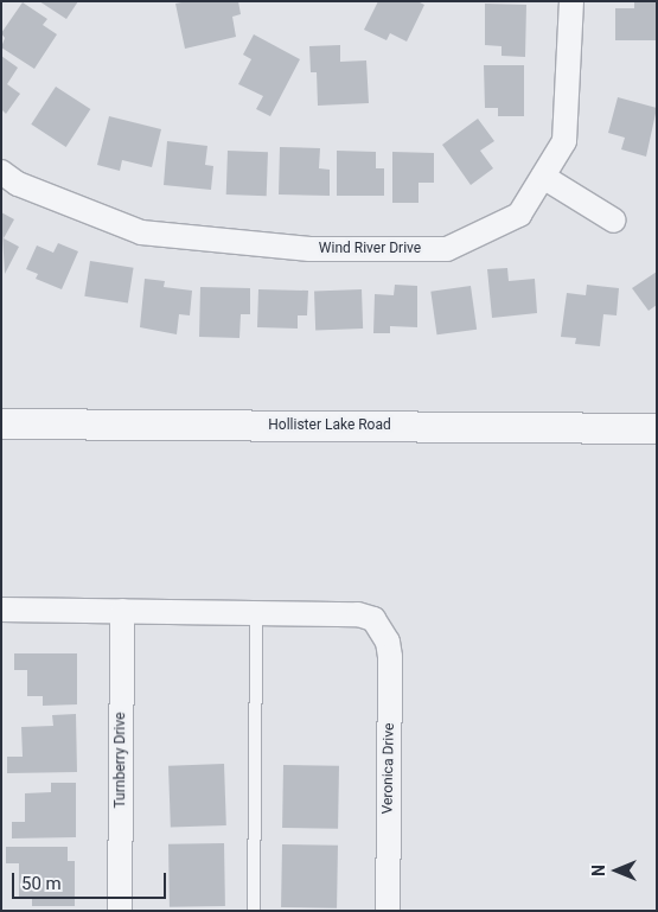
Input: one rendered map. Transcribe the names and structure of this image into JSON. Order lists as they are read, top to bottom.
{
  "streets": {
    "street": [
      "Wind River Drive",
      "Hollister Lake Road",
      "Turnberry Drive",
      "Veronica Drive"
    ]
  },
  "scale_bar": "50 m",
  "north": "left"
}
